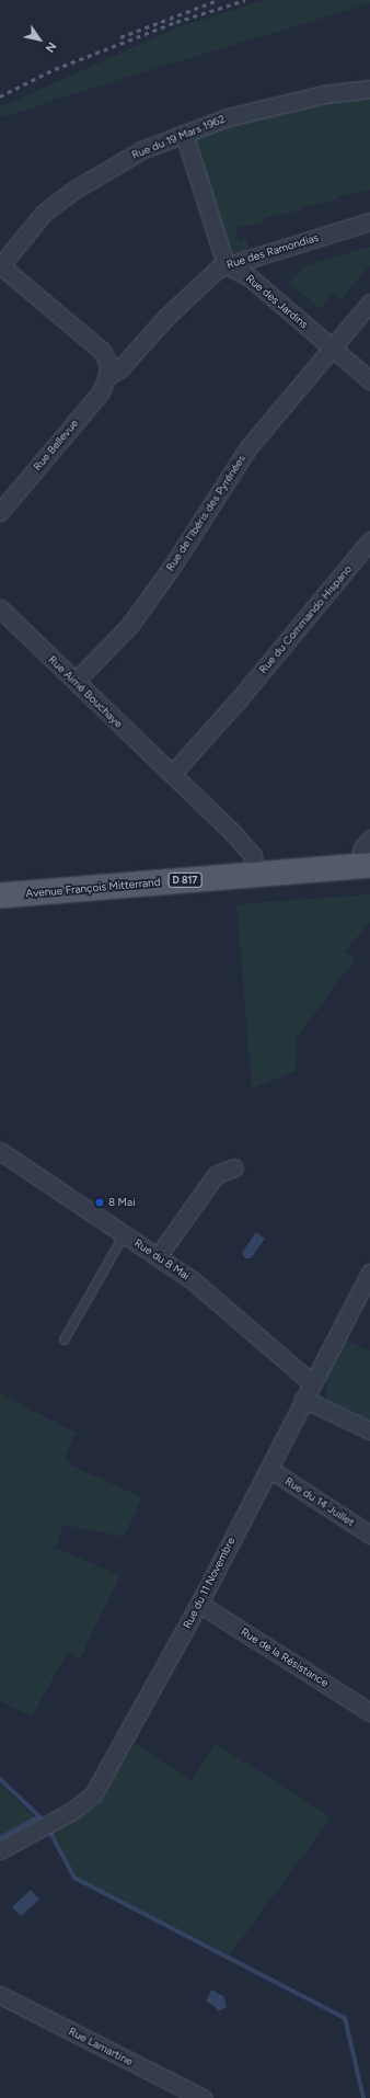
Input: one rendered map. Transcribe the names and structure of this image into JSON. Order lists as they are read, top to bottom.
{
  "streets": {
    "main road": ["D 817", "Avenue François Mitterrand"],
    "street": [
      "Rue du 19 Mars 1962",
      "Rue des Ramondias",
      "Rue des Jardins",
      "Rue Bellevue",
      "Rue de l'Ibéris des Pyrénées",
      "Rue du Commando Hispano",
      "Rue Aimé Bouchaye",
      "Rue du 8 Mai",
      "Rue du 14 Juillet",
      "Rue du 11 Novembre",
      "Rue de la Résistance",
      "Rue Lamartine"
    ]
  },
  "crossings": [
    ["Rue des Ramondias", "Rue des Jardins"],
    ["Rue des Ramondias", "Rue Bellevue"],
    ["Rue des Jardins", "Rue de l'Ibéris des Pyrénées"],
    ["Rue de l'Ibéris des Pyrénées", "Rue Aimé Bouchaye"],
    ["Rue du Commando Hispano", "Rue Aimé Bouchaye"],
    ["Rue Aimé Bouchaye", "Avenue François Mitterrand"],
    ["Rue du 8 Mai", "Rue du 11 Novembre"],
    ["Rue du 14 Juillet", "Rue du 11 Novembre"],
    ["Rue du 11 Novembre", "Rue de la Résistance"]
  ],
  "places": ["8 Mai"],
  "north": "bottom right"
}
